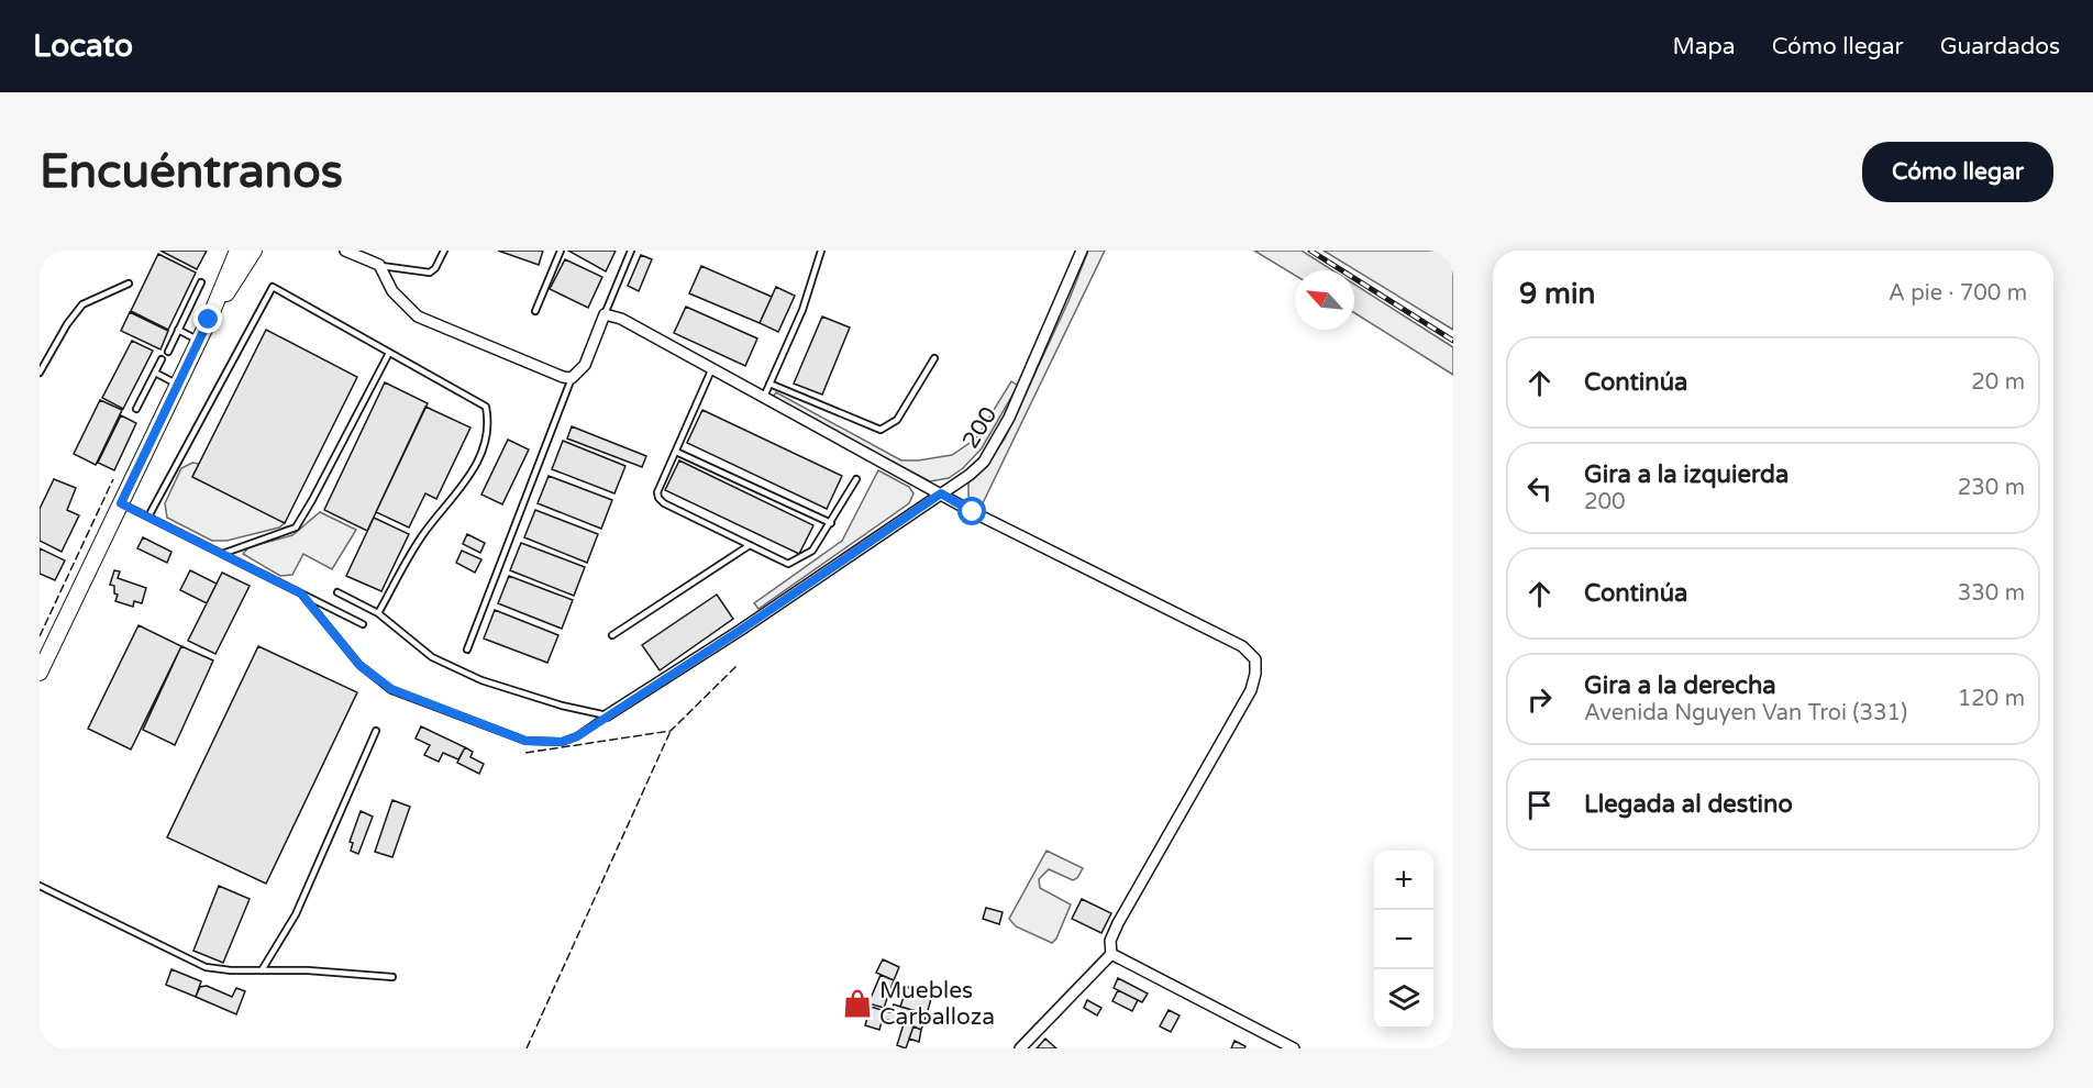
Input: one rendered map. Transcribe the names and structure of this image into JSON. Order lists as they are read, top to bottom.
{
  "streets": {
    "street": ["200"]
  },
  "places": {
    "shop": ["Muebles Carballoza"]
  },
  "north": "top left",
  "page": {
    "header": "Locato",
    "nav": ["Mapa", "Cómo llegar", "Guardados"],
    "buttons": "Cómo llegar",
    "title": "Encuéntranos",
    "heading": ["9 min", "A pie · 700 m"],
    "list": [
      ["Continúa", "20 m"],
      ["Gira a la izquierda", "200", "230 m"],
      ["Continúa", "330 m"],
      ["Gira a la derecha", "Avenida Nguyen Van Troi (331)", "120 m"],
      "Llegada al destino"
    ],
    "map_buttons": ["+", "−"]
  }
}
